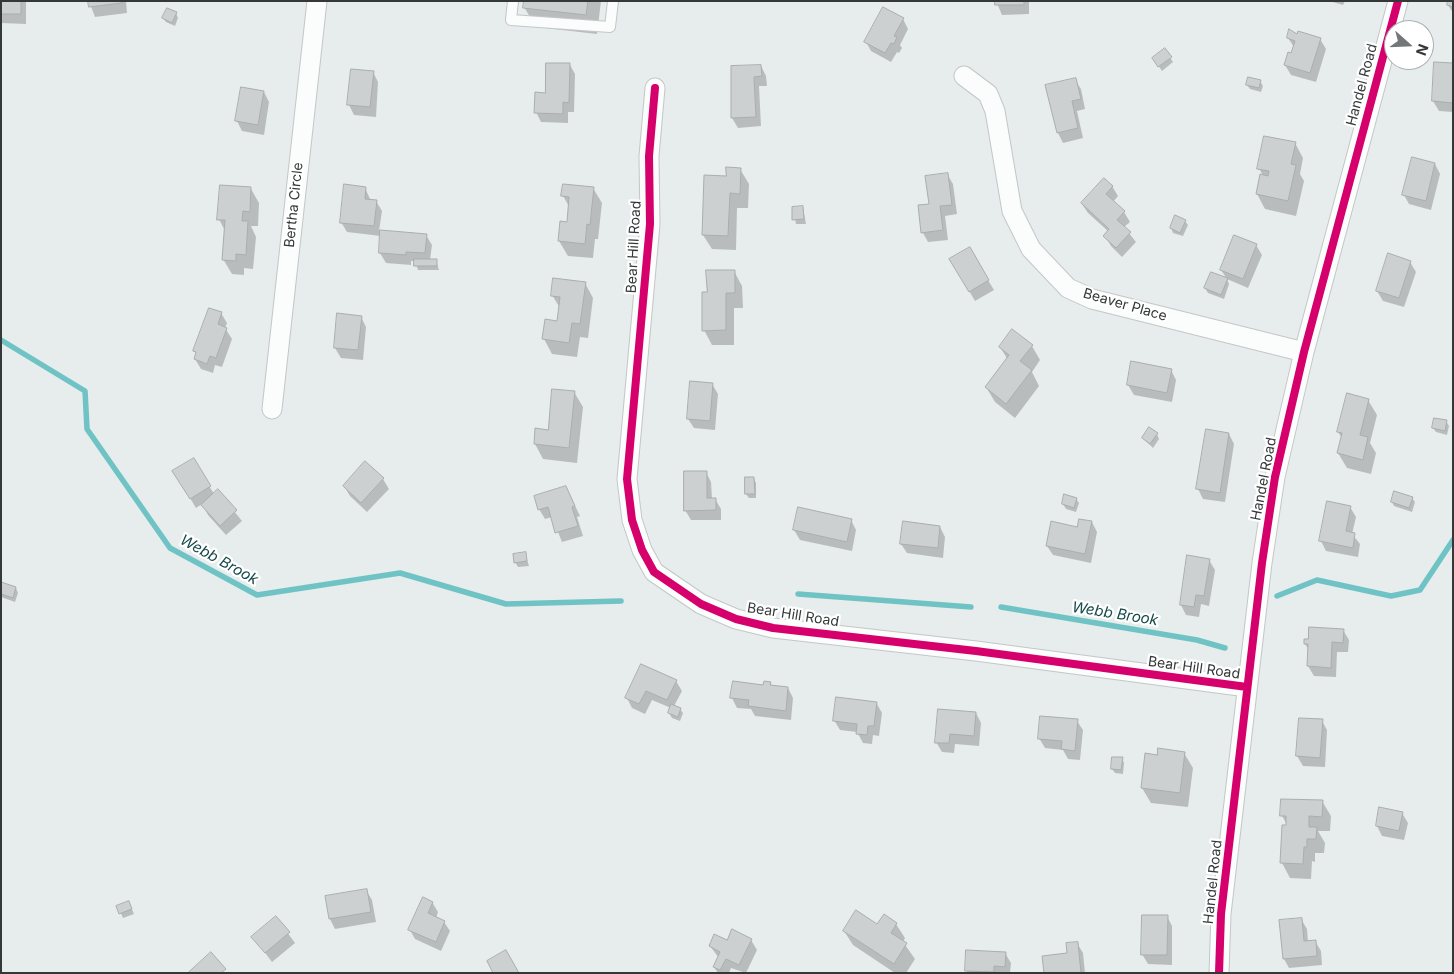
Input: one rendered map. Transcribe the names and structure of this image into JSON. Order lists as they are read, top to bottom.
{
  "streets": {
    "street": [
      "Handel Road",
      "Bertha Circle",
      "Bear Hill Road",
      "Beaver Place"
    ]
  },
  "crossings": [
    ["Handel Road", "Bear Hill Road"],
    ["Handel Road", "Beaver Place"]
  ],
  "water": ["Webb Brook"],
  "north": "right"
}
